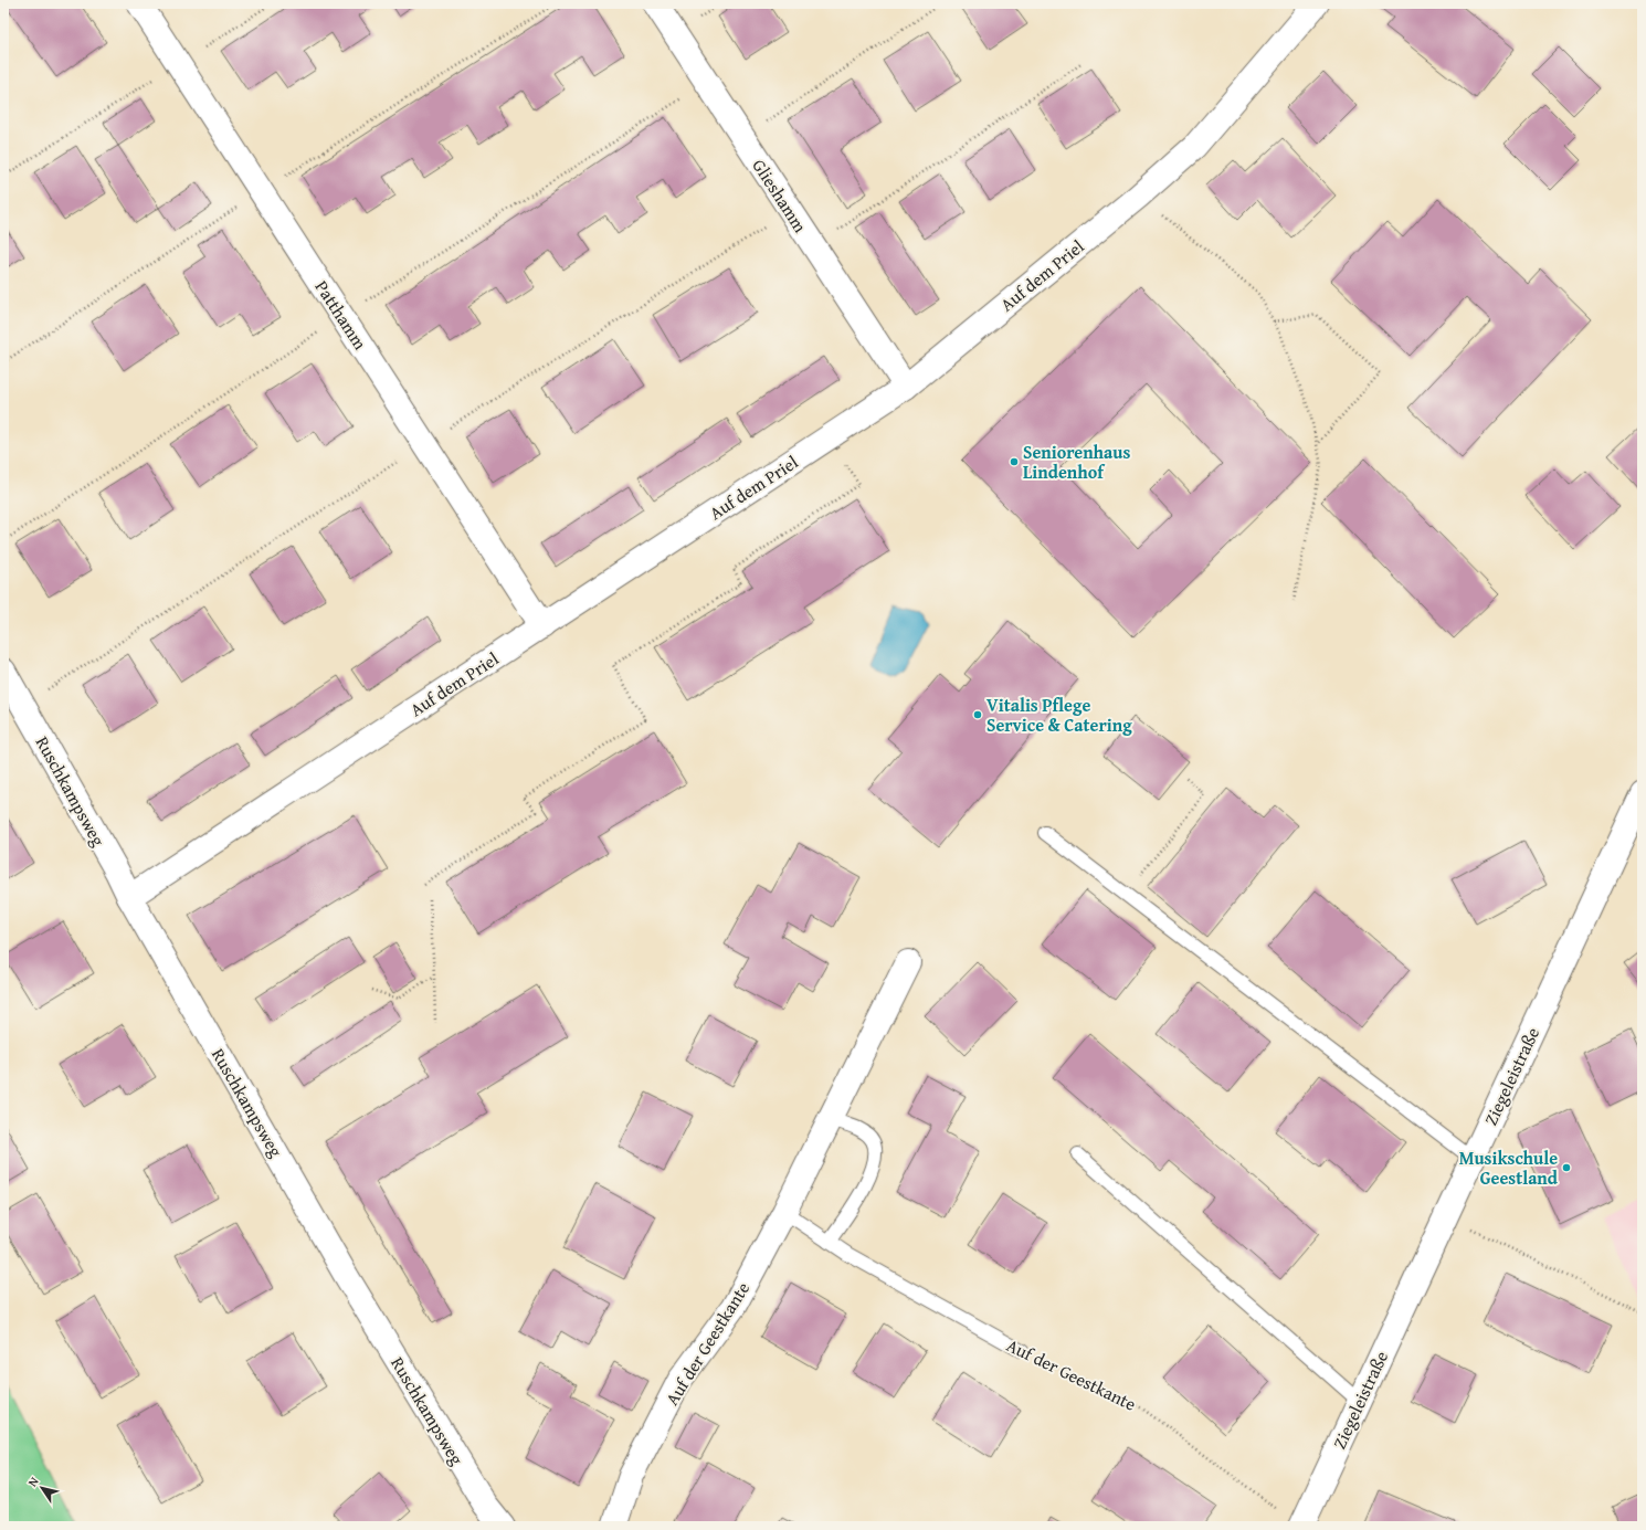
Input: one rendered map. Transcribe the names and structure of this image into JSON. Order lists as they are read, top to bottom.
{
  "streets": {
    "street": [
      "Glieshamm",
      "Auf dem Priel",
      "Patthamm",
      "Ruschkampsweg",
      "Ziegeleistraße",
      "Auf der Geestkante"
    ]
  },
  "crossings": [
    ["Glieshamm", "Auf dem Priel"],
    ["Auf dem Priel", "Patthamm"],
    ["Auf dem Priel", "Ruschkampsweg"]
  ],
  "places": ["Seniorenhaus Lindenhof", "Vitalis Pflege Service & Catering", "Musikschule Geestland"],
  "north": "top left"
}
